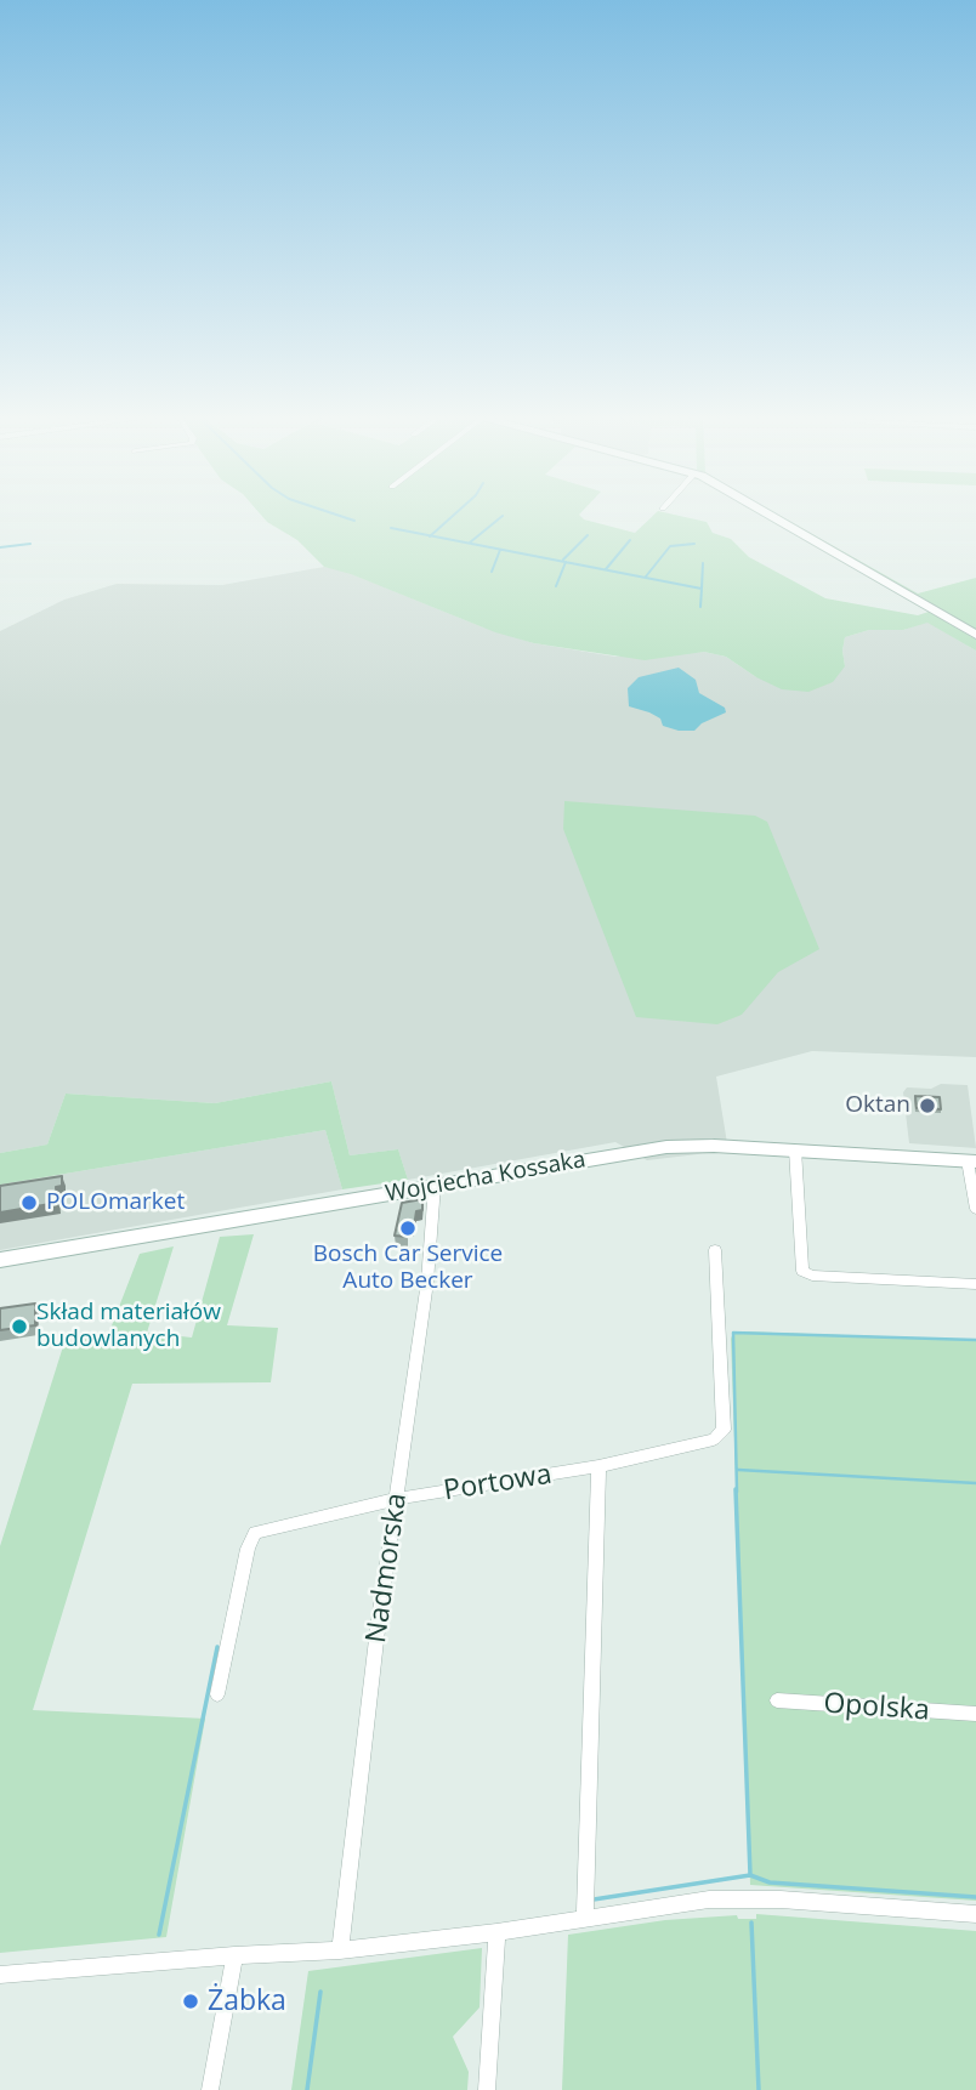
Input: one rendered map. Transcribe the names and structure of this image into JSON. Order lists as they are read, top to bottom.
{
  "streets": {
    "street": [
      "Wojciecha Kossaka",
      "Portowa",
      "Nadmorska",
      "Opolska"
    ]
  },
  "crossings": [
    ["Wojciecha Kossaka", "Nadmorska"],
    ["Portowa", "Nadmorska"]
  ],
  "places": [
    "Oktan",
    "POLOmarket",
    "Bosch Car Service Auto Becker",
    "Skład materiałów budowlanych",
    "Żabka"
  ]
}
